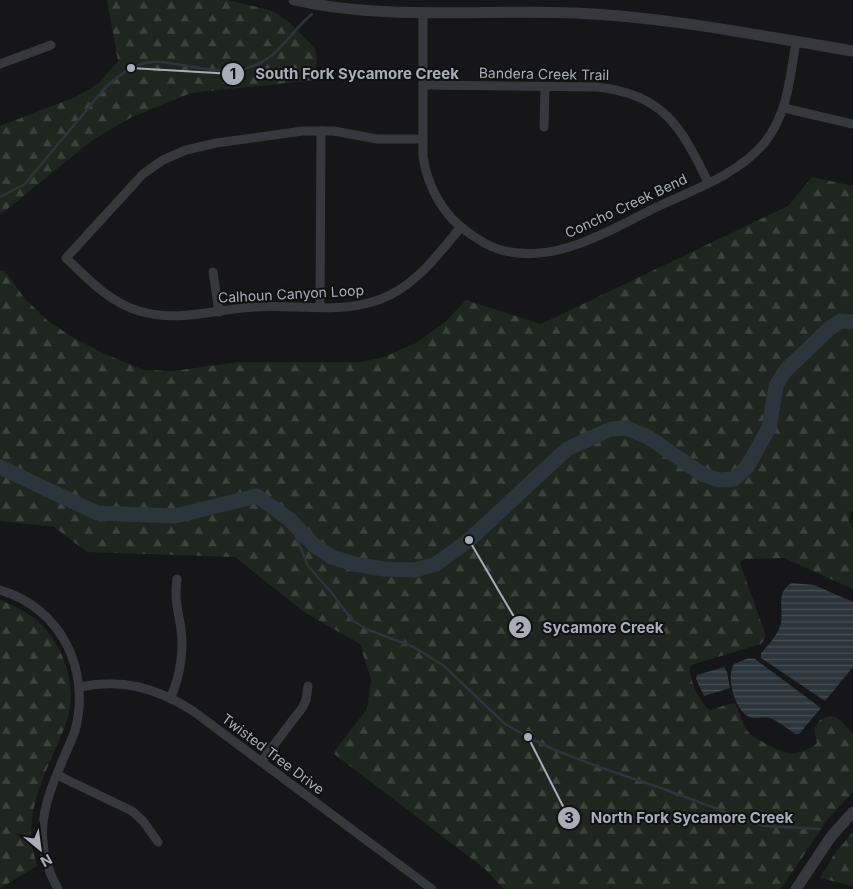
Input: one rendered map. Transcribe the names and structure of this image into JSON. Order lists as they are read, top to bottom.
{
  "streets": {
    "street": [
      "Bandera Creek Trail",
      "Concho Creek Bend",
      "Calhoun Canyon Loop",
      "Twisted Tree Drive"
    ]
  },
  "crossings": [
    ["Bandera Creek Trail", "Concho Creek Bend"],
    ["Concho Creek Bend", "Calhoun Canyon Loop"]
  ],
  "places": ["South Fork Sycamore Creek", "Sycamore Creek", "North Fork Sycamore Creek"],
  "north": "bottom right"
}
